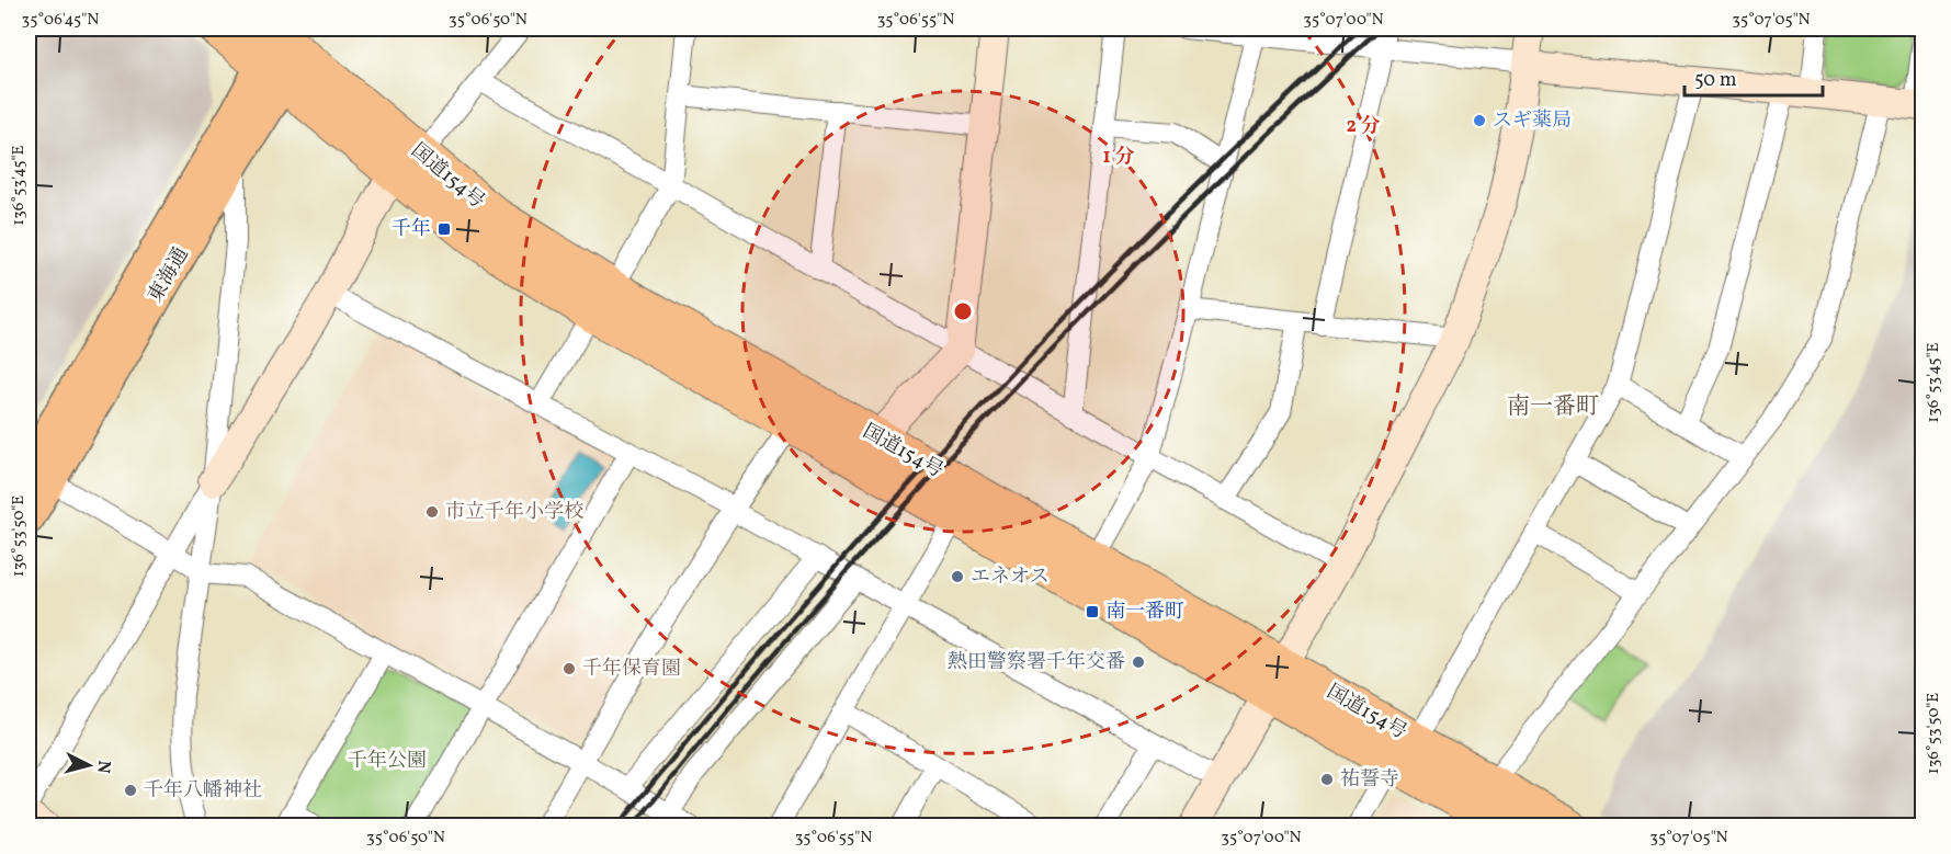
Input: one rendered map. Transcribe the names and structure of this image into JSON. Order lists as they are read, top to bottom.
{
  "streets": {
    "highway": ["国道154号"],
    "main road": ["東海通"]
  },
  "crossings": [
    ["国道154号", "東海通"]
  ],
  "districts": ["南一番町"],
  "parks": ["千年公園"],
  "places": {
    "other": [
      "スギ薬局",
      "市立千年小学校",
      "エネオス",
      "熱田警察署千年交番",
      "千年保育園",
      "祐誓寺",
      "千年八幡神社"
    ],
    "transit": ["千年", "南一番町"]
  },
  "scale_bar": "50 m",
  "north": "right",
  "coordinates": [
    "35°06'45\"N",
    "35°06'50\"N",
    "35°06'55\"N",
    "35°07'00\"N",
    "35°07'05\"N",
    "136°53'45\"E",
    "136°53'50\"E"
  ],
  "rings": ["2 分", "1 分"]
}
